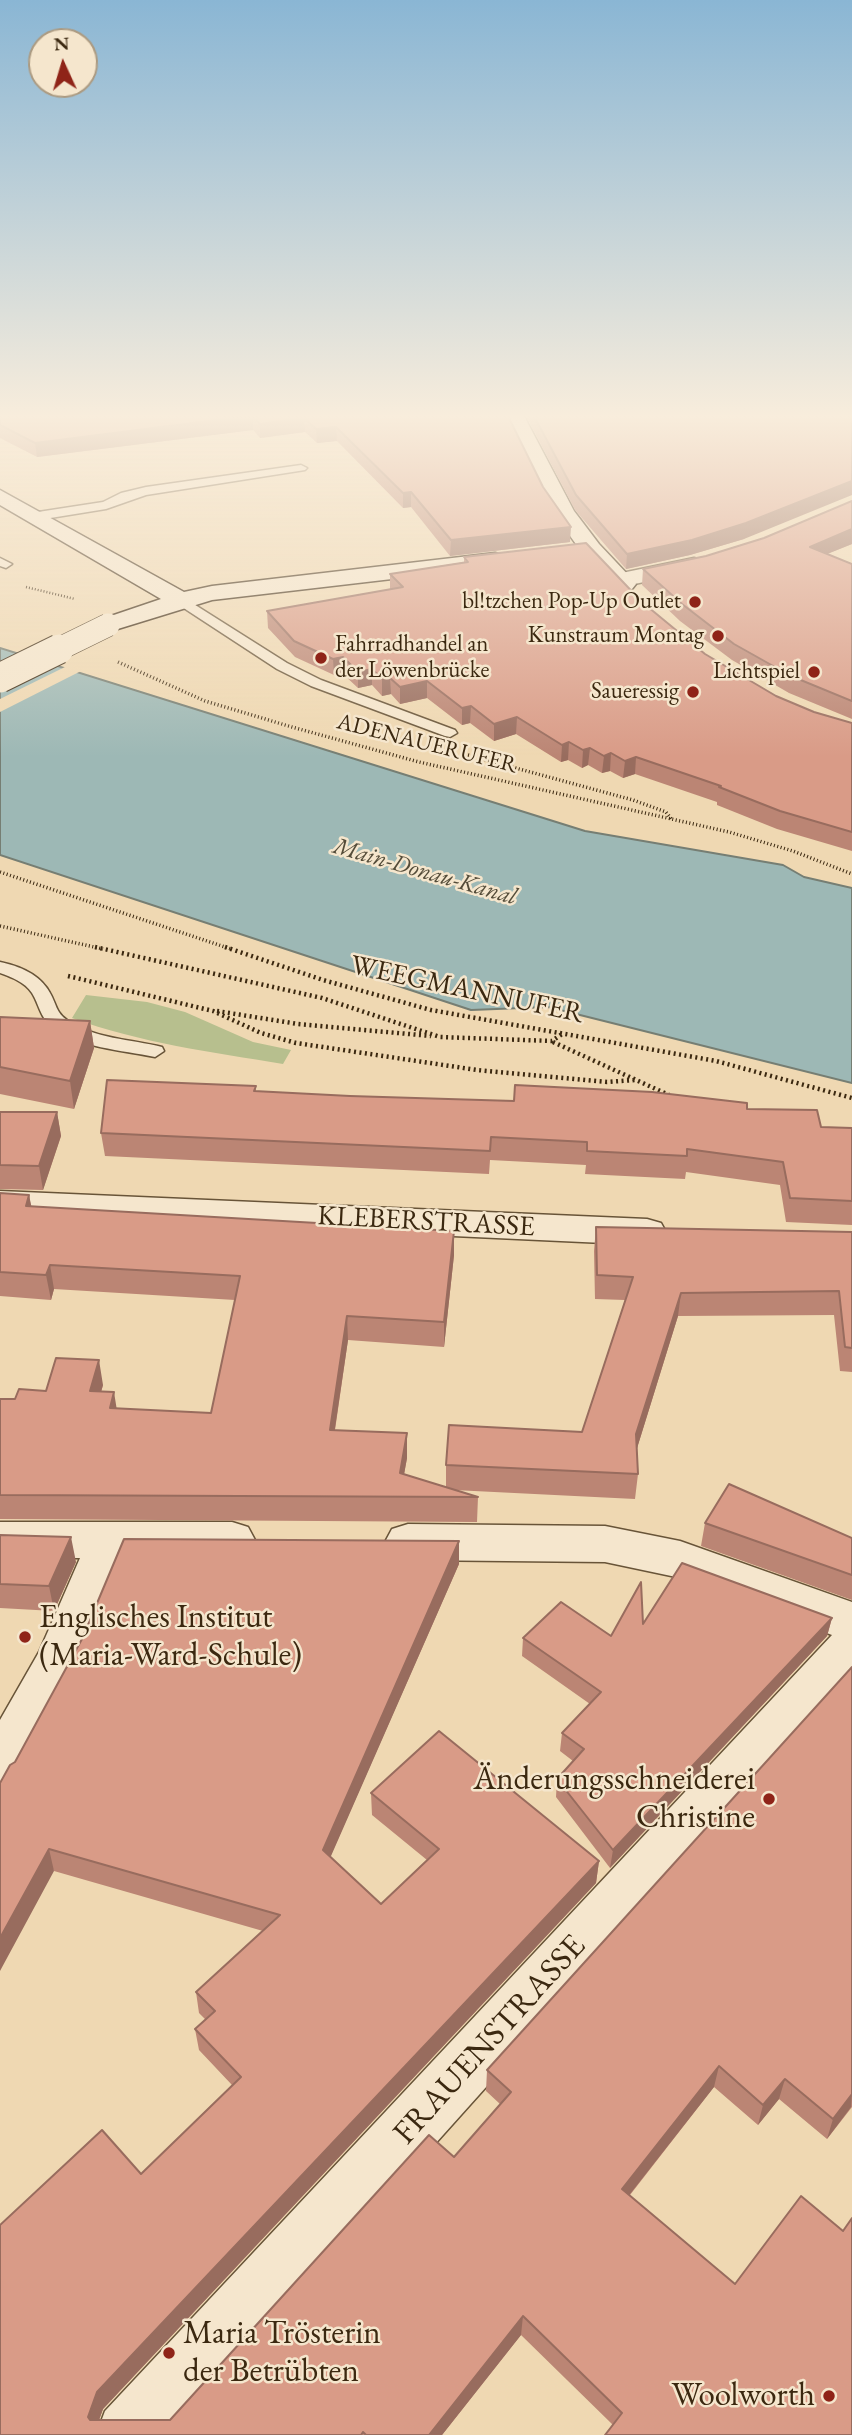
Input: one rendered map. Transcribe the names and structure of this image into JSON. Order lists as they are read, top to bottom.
{
  "streets": {
    "street": ["KLEBERSTRASSE", "FRAUENSTRASSE"],
    "path": ["ADENAUERUFER", "WEEGMANNUFER"]
  },
  "water": ["Main-Donau-Kanal"],
  "places": [
    "bl!tzchen Pop-Up Outlet",
    "Kunstraum Montag",
    "Fahrradhandel an der Löwenbrücke",
    "Lichtspiel",
    "Saueressig",
    "Englisches Institut (Maria-Ward-Schule)",
    "Änderungsschneiderei Christine",
    "Maria Trösterin der Betrübten",
    "Woolworth"
  ],
  "north": "top"
}
